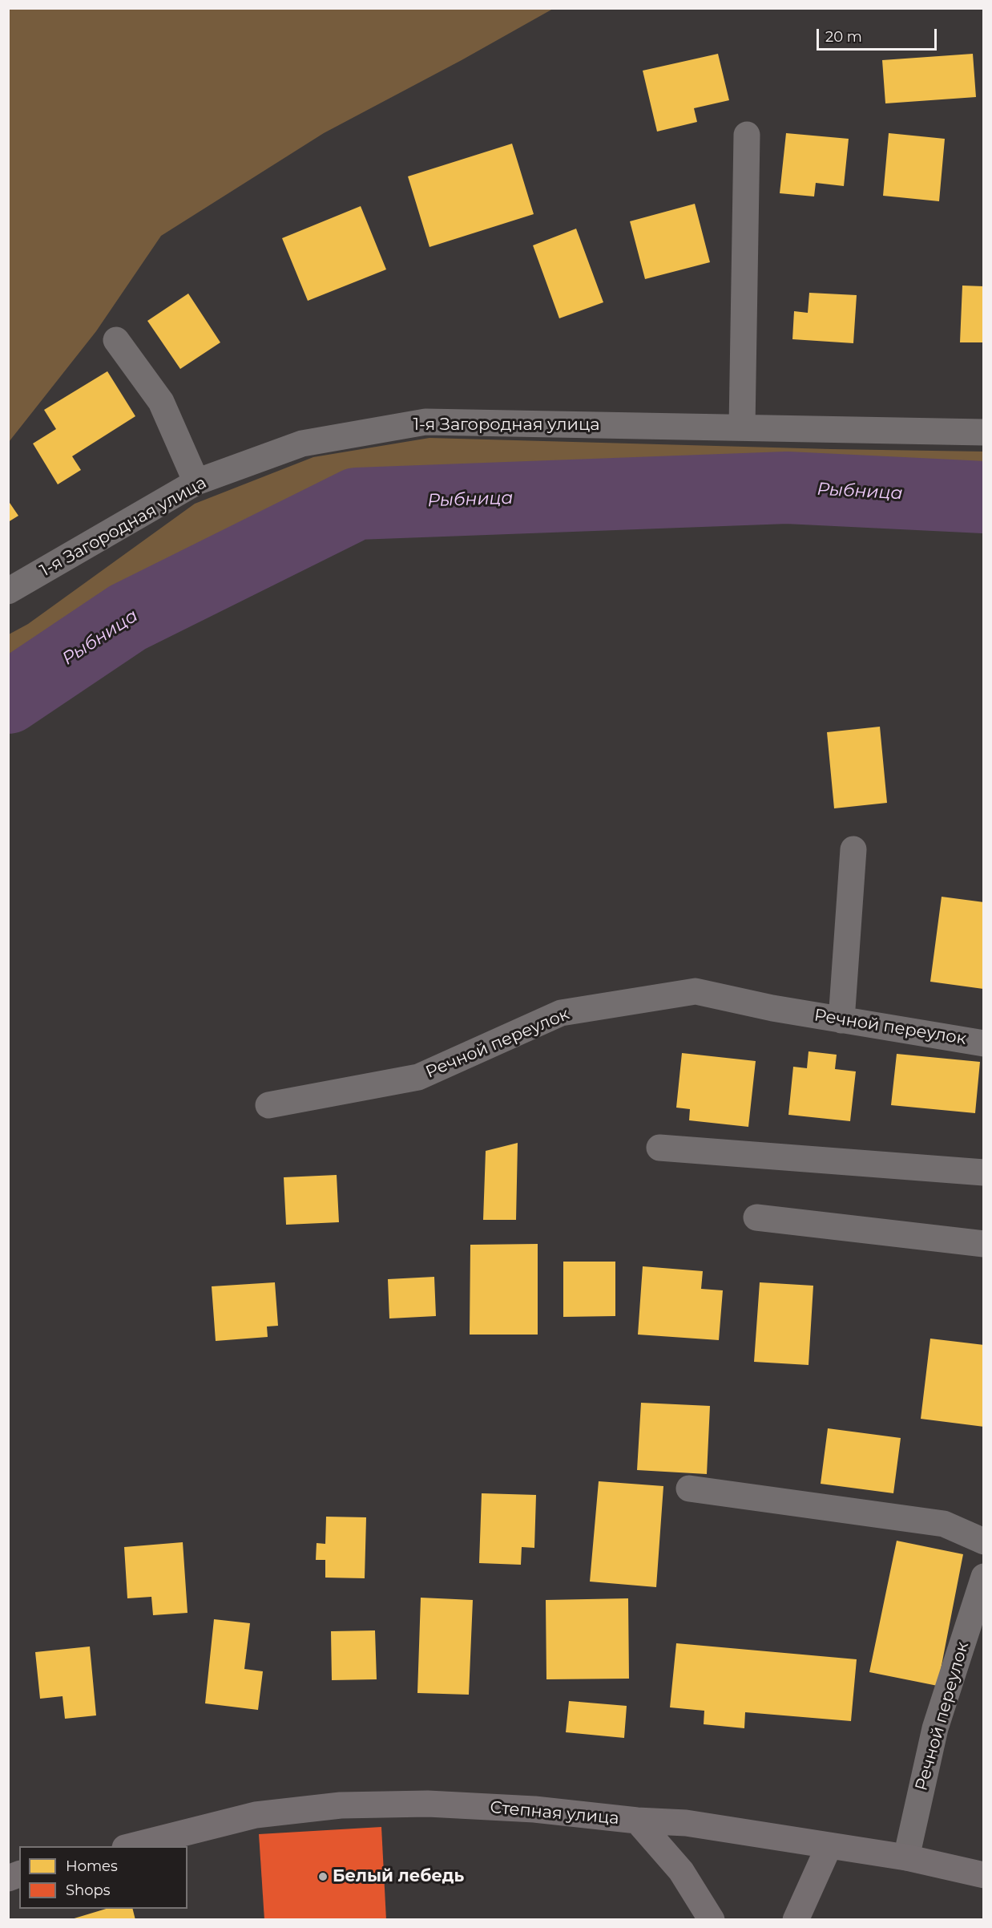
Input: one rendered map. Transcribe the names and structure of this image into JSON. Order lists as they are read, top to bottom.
{
  "streets": {
    "main road": ["Степная улица"],
    "street": ["1-я Загородная улица", "Речной переулок"]
  },
  "crossings": [
    ["Речной переулок", "Степная улица"]
  ],
  "water": ["Рыбница"],
  "places": ["Белый лебедь"],
  "legend": ["Homes", "Shops"],
  "scale_bar": "20 m"
}
